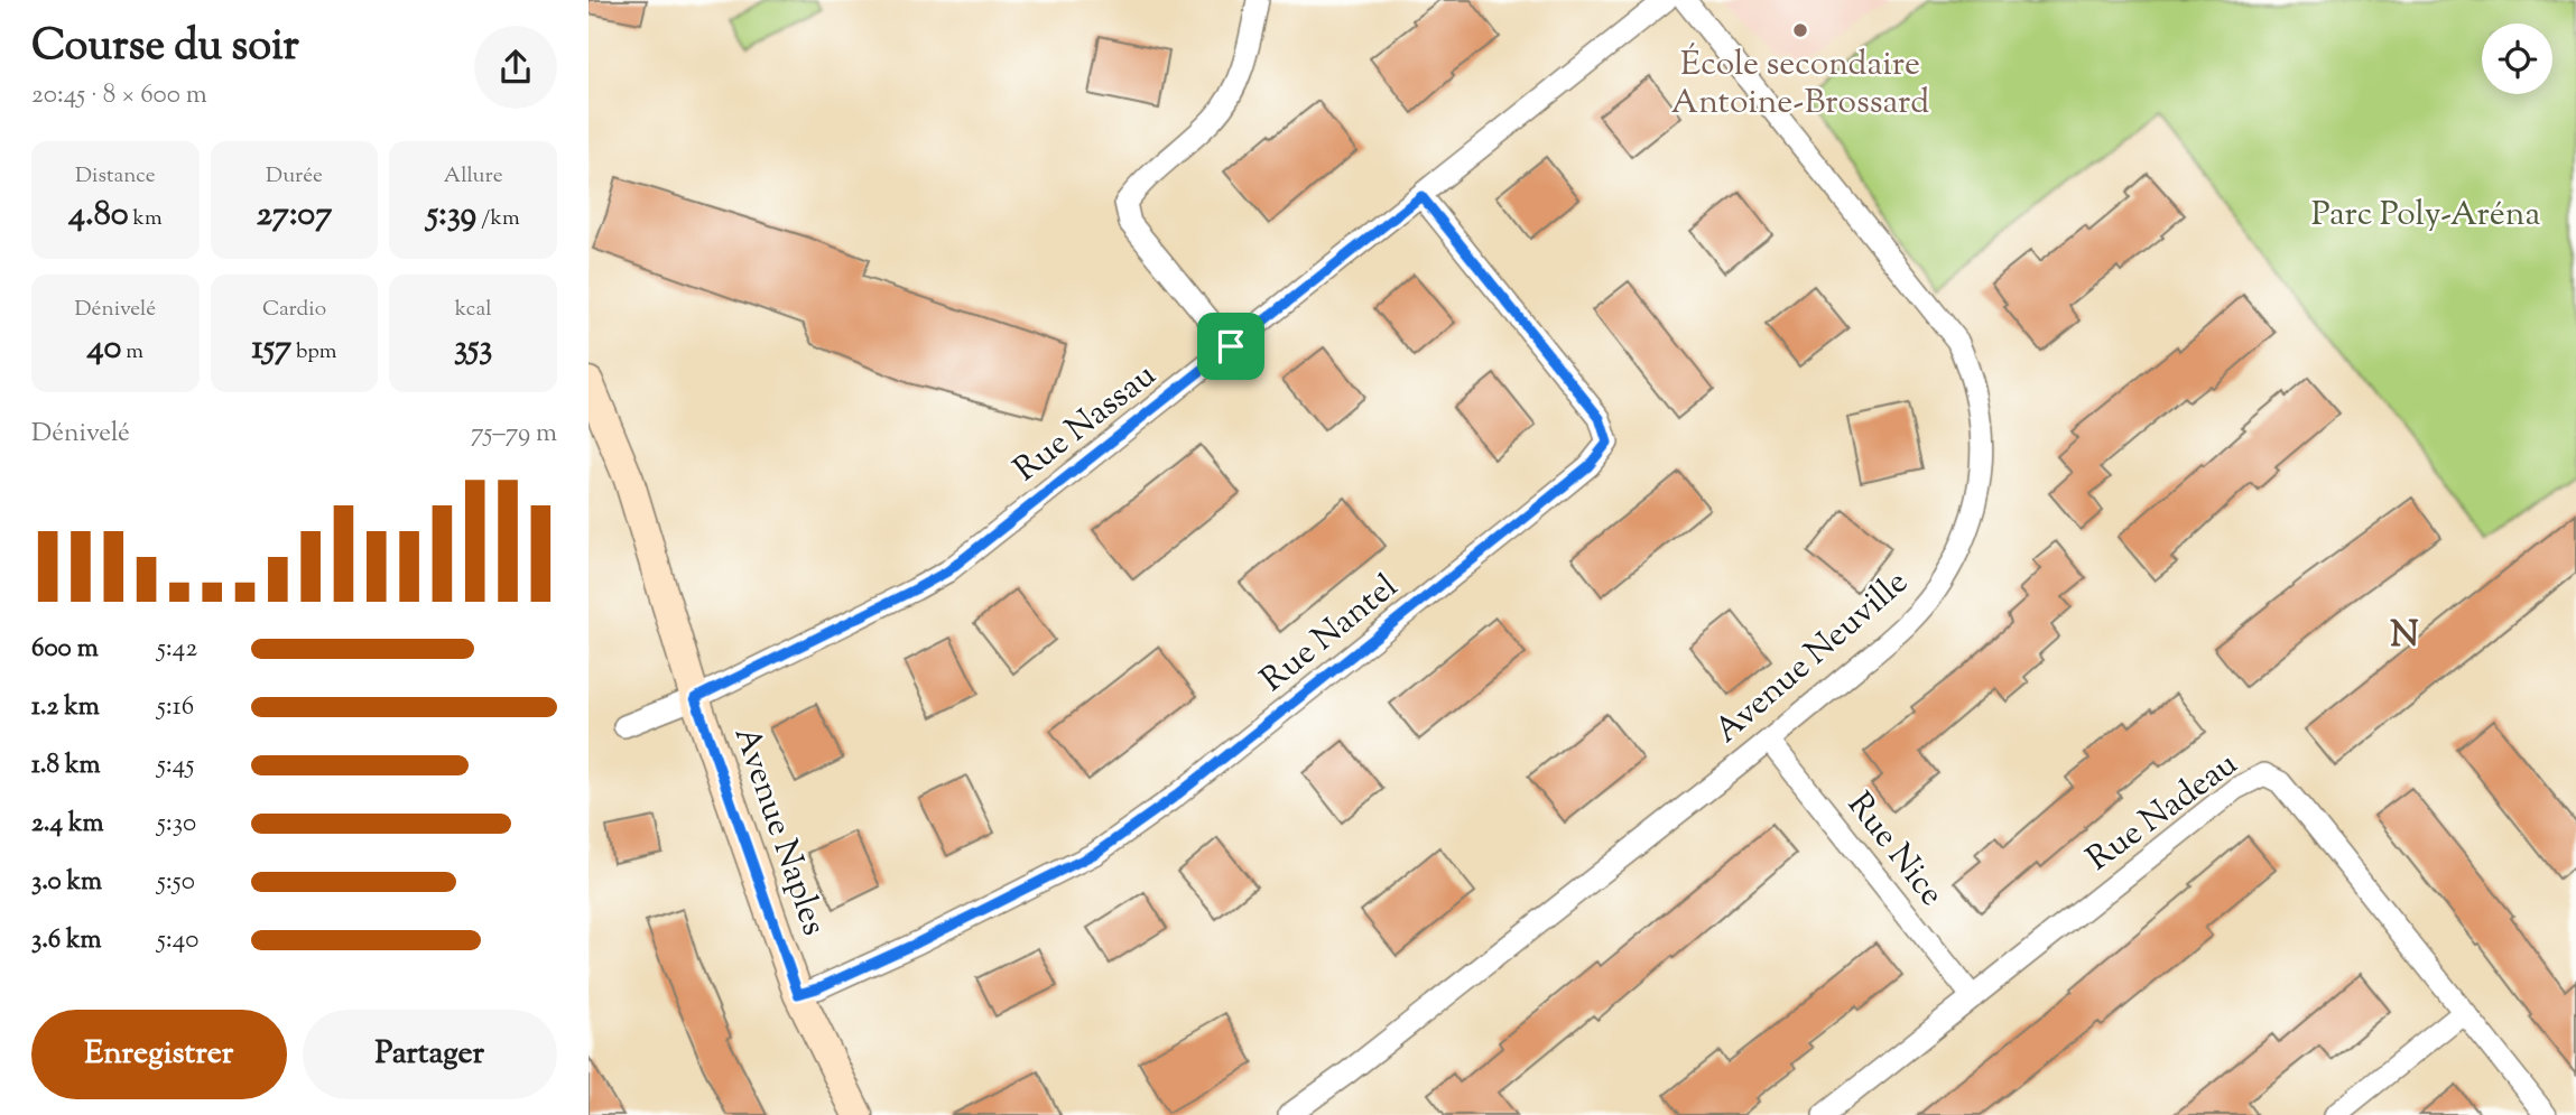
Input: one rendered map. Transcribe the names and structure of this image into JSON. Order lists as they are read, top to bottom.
{
  "streets": {
    "street": [
      "Rue Nassau",
      "Rue Nantel",
      "Avenue Neuville",
      "Rue Nadeau",
      "Avenue Naples",
      "Rue Nice"
    ]
  },
  "crossings": [
    ["Rue Nassau", "Rue Nantel"],
    ["Rue Nassau", "Avenue Naples"],
    ["Rue Nantel", "Avenue Naples"],
    ["Avenue Neuville", "Rue Nice"],
    ["Rue Nadeau", "Rue Nice"]
  ],
  "districts": ["N"],
  "parks": ["Parc Poly-Aréna"],
  "places": ["École secondaire Antoine-Brossard"],
  "page": {
    "heading": ["Course du soir", "20:45 · 8 × 600 m"],
    "stats": [
      ["Distance", "4.80 km"],
      ["Durée", "27:07"],
      ["Allure", "5:39 /km"],
      ["Dénivelé", "40 m"],
      ["Cardio", "157 bpm"],
      ["kcal", "353"]
    ],
    "chart": ["Dénivelé", "75–79 m"],
    "list": [
      {
        "name": "600 m",
        "note": "5:42"
      },
      {
        "name": "1.2 km",
        "note": "5:16"
      },
      {
        "name": "1.8 km",
        "note": "5:45"
      },
      {
        "name": "2.4 km",
        "note": "5:30"
      },
      {
        "name": "3.0 km",
        "note": "5:50"
      },
      {
        "name": "3.6 km",
        "note": "5:40"
      }
    ],
    "buttons": ["Enregistrer", "Partager"]
  }
}
